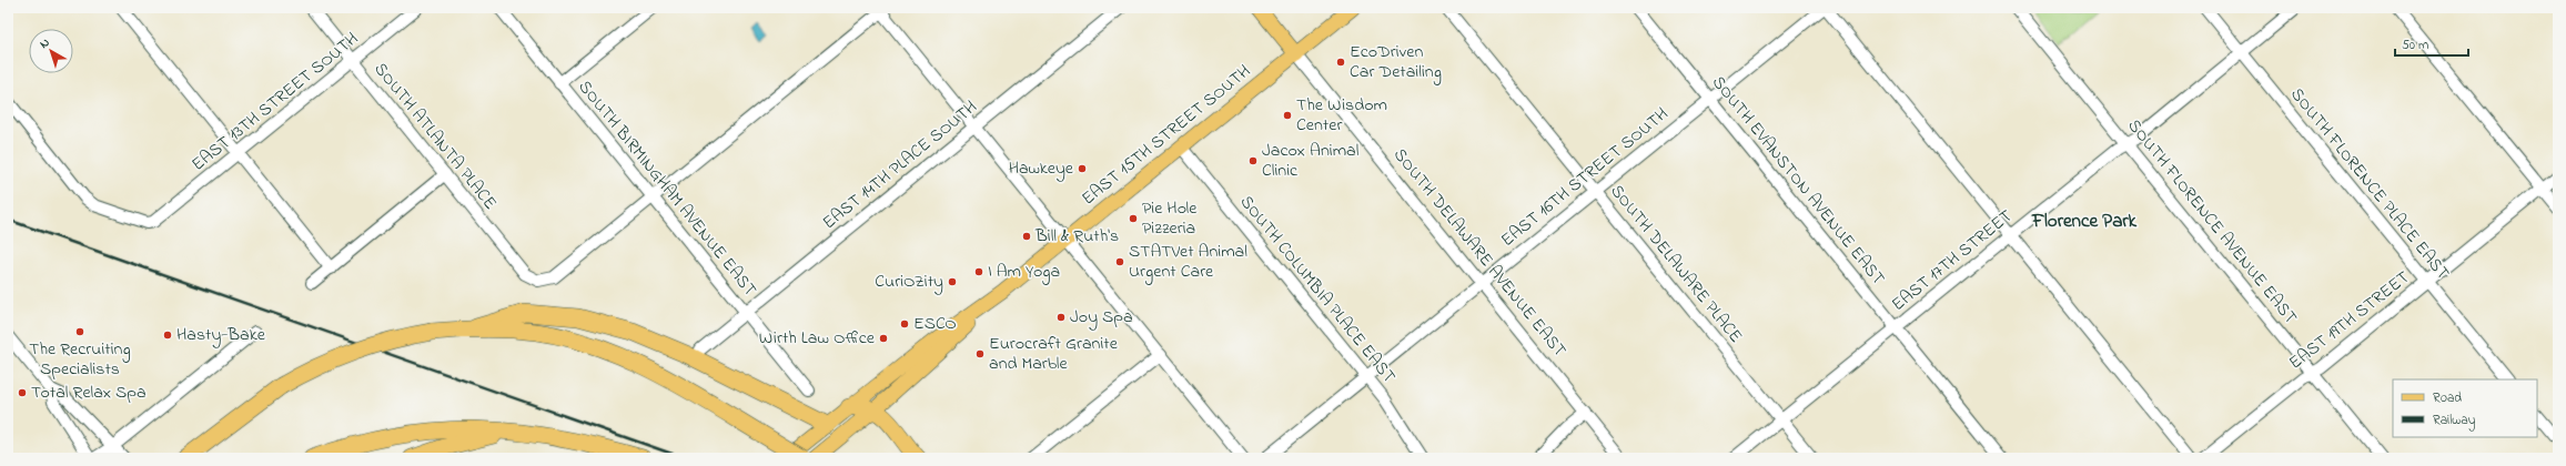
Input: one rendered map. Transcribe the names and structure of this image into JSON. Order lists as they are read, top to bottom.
{
  "streets": {
    "main road": ["EAST 15TH STREET SOUTH", "SOUTH DELAWARE AVENUE EAST"],
    "street": [
      "EAST 13TH STREET SOUTH",
      "SOUTH ATLANTA PLACE",
      "EAST 14TH PLACE SOUTH",
      "EAST 16TH STREET SOUTH",
      "SOUTH EVANSTON AVENUE EAST",
      "SOUTH FLORENCE PLACE EAST",
      "SOUTH BIRMINGHAM AVENUE EAST",
      "SOUTH FLORENCE AVENUE EAST",
      "EAST 17TH STREET",
      "SOUTH DELAWARE PLACE",
      "SOUTH COLUMBIA PLACE EAST",
      "EAST 19TH STREET"
    ]
  },
  "crossings": [
    ["EAST 13TH STREET SOUTH", "SOUTH ATLANTA PLACE"],
    ["EAST 15TH STREET SOUTH", "SOUTH DELAWARE AVENUE EAST"],
    ["EAST 15TH STREET SOUTH", "SOUTH COLUMBIA PLACE EAST"],
    ["SOUTH ATLANTA PLACE", "SOUTH BIRMINGHAM AVENUE EAST"],
    ["EAST 14TH PLACE SOUTH", "SOUTH BIRMINGHAM AVENUE EAST"],
    ["EAST 16TH STREET SOUTH", "SOUTH EVANSTON AVENUE EAST"],
    ["EAST 16TH STREET SOUTH", "SOUTH DELAWARE AVENUE EAST"],
    ["EAST 16TH STREET SOUTH", "SOUTH DELAWARE PLACE"],
    ["EAST 16TH STREET SOUTH", "SOUTH COLUMBIA PLACE EAST"],
    ["SOUTH EVANSTON AVENUE EAST", "EAST 17TH STREET"],
    ["SOUTH FLORENCE PLACE EAST", "EAST 17TH STREET"],
    ["SOUTH FLORENCE PLACE EAST", "EAST 19TH STREET"],
    ["SOUTH FLORENCE AVENUE EAST", "EAST 17TH STREET"],
    ["SOUTH FLORENCE AVENUE EAST", "EAST 19TH STREET"],
    ["EAST 17TH STREET", "SOUTH DELAWARE PLACE"]
  ],
  "districts": ["Florence Park"],
  "places": [
    "EcoDriven Car Detailing",
    "The Wisdom Center",
    "Jacox Animal Clinic",
    "Hawkeye",
    "Pie Hole Pizzeria",
    "Bill & Ruth's",
    "STATVet Animal Urgent Care",
    "I Am Yoga",
    "CuriOZity",
    "Joy Spa",
    "ESCO",
    "The Recruiting Specialists",
    "Hasty-Bake",
    "Wirth Law Office",
    "Eurocraft Granite and Marble",
    "Total Relax Spa"
  ],
  "legend": ["Road", "Railway"],
  "scale_bar": "50 m",
  "north": "top left"
}
